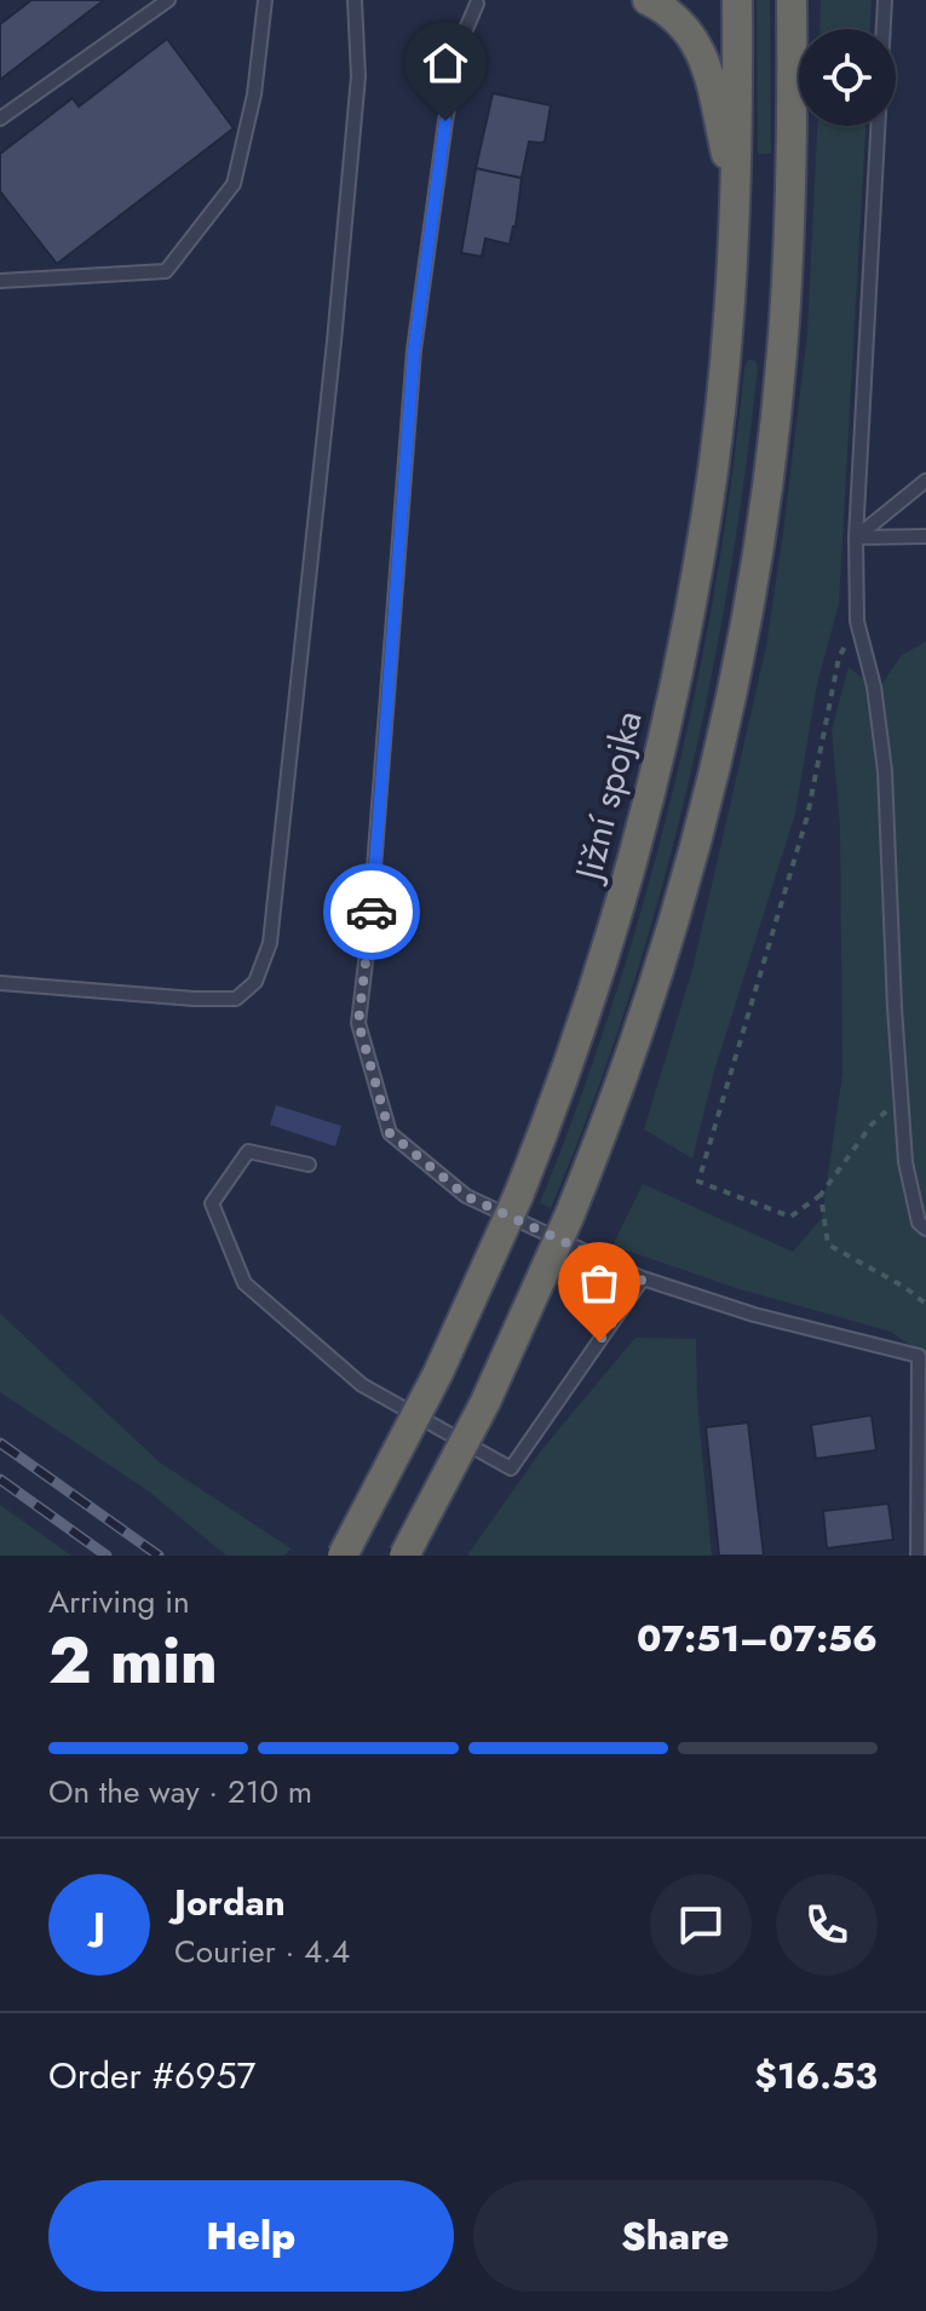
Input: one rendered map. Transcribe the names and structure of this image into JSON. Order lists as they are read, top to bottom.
{
  "streets": {
    "highway": ["Jižní spojka"]
  },
  "page": {
    "heading": ["2 min", "Arriving in", "07:51–07:56"],
    "panel": [
      "Jordan",
      "Courier · 4.4",
      "Order #6957",
      "$16.53"
    ],
    "bar": "On the way · 210 m",
    "round": "J",
    "buttons": ["Help", "Share"]
  }
}
